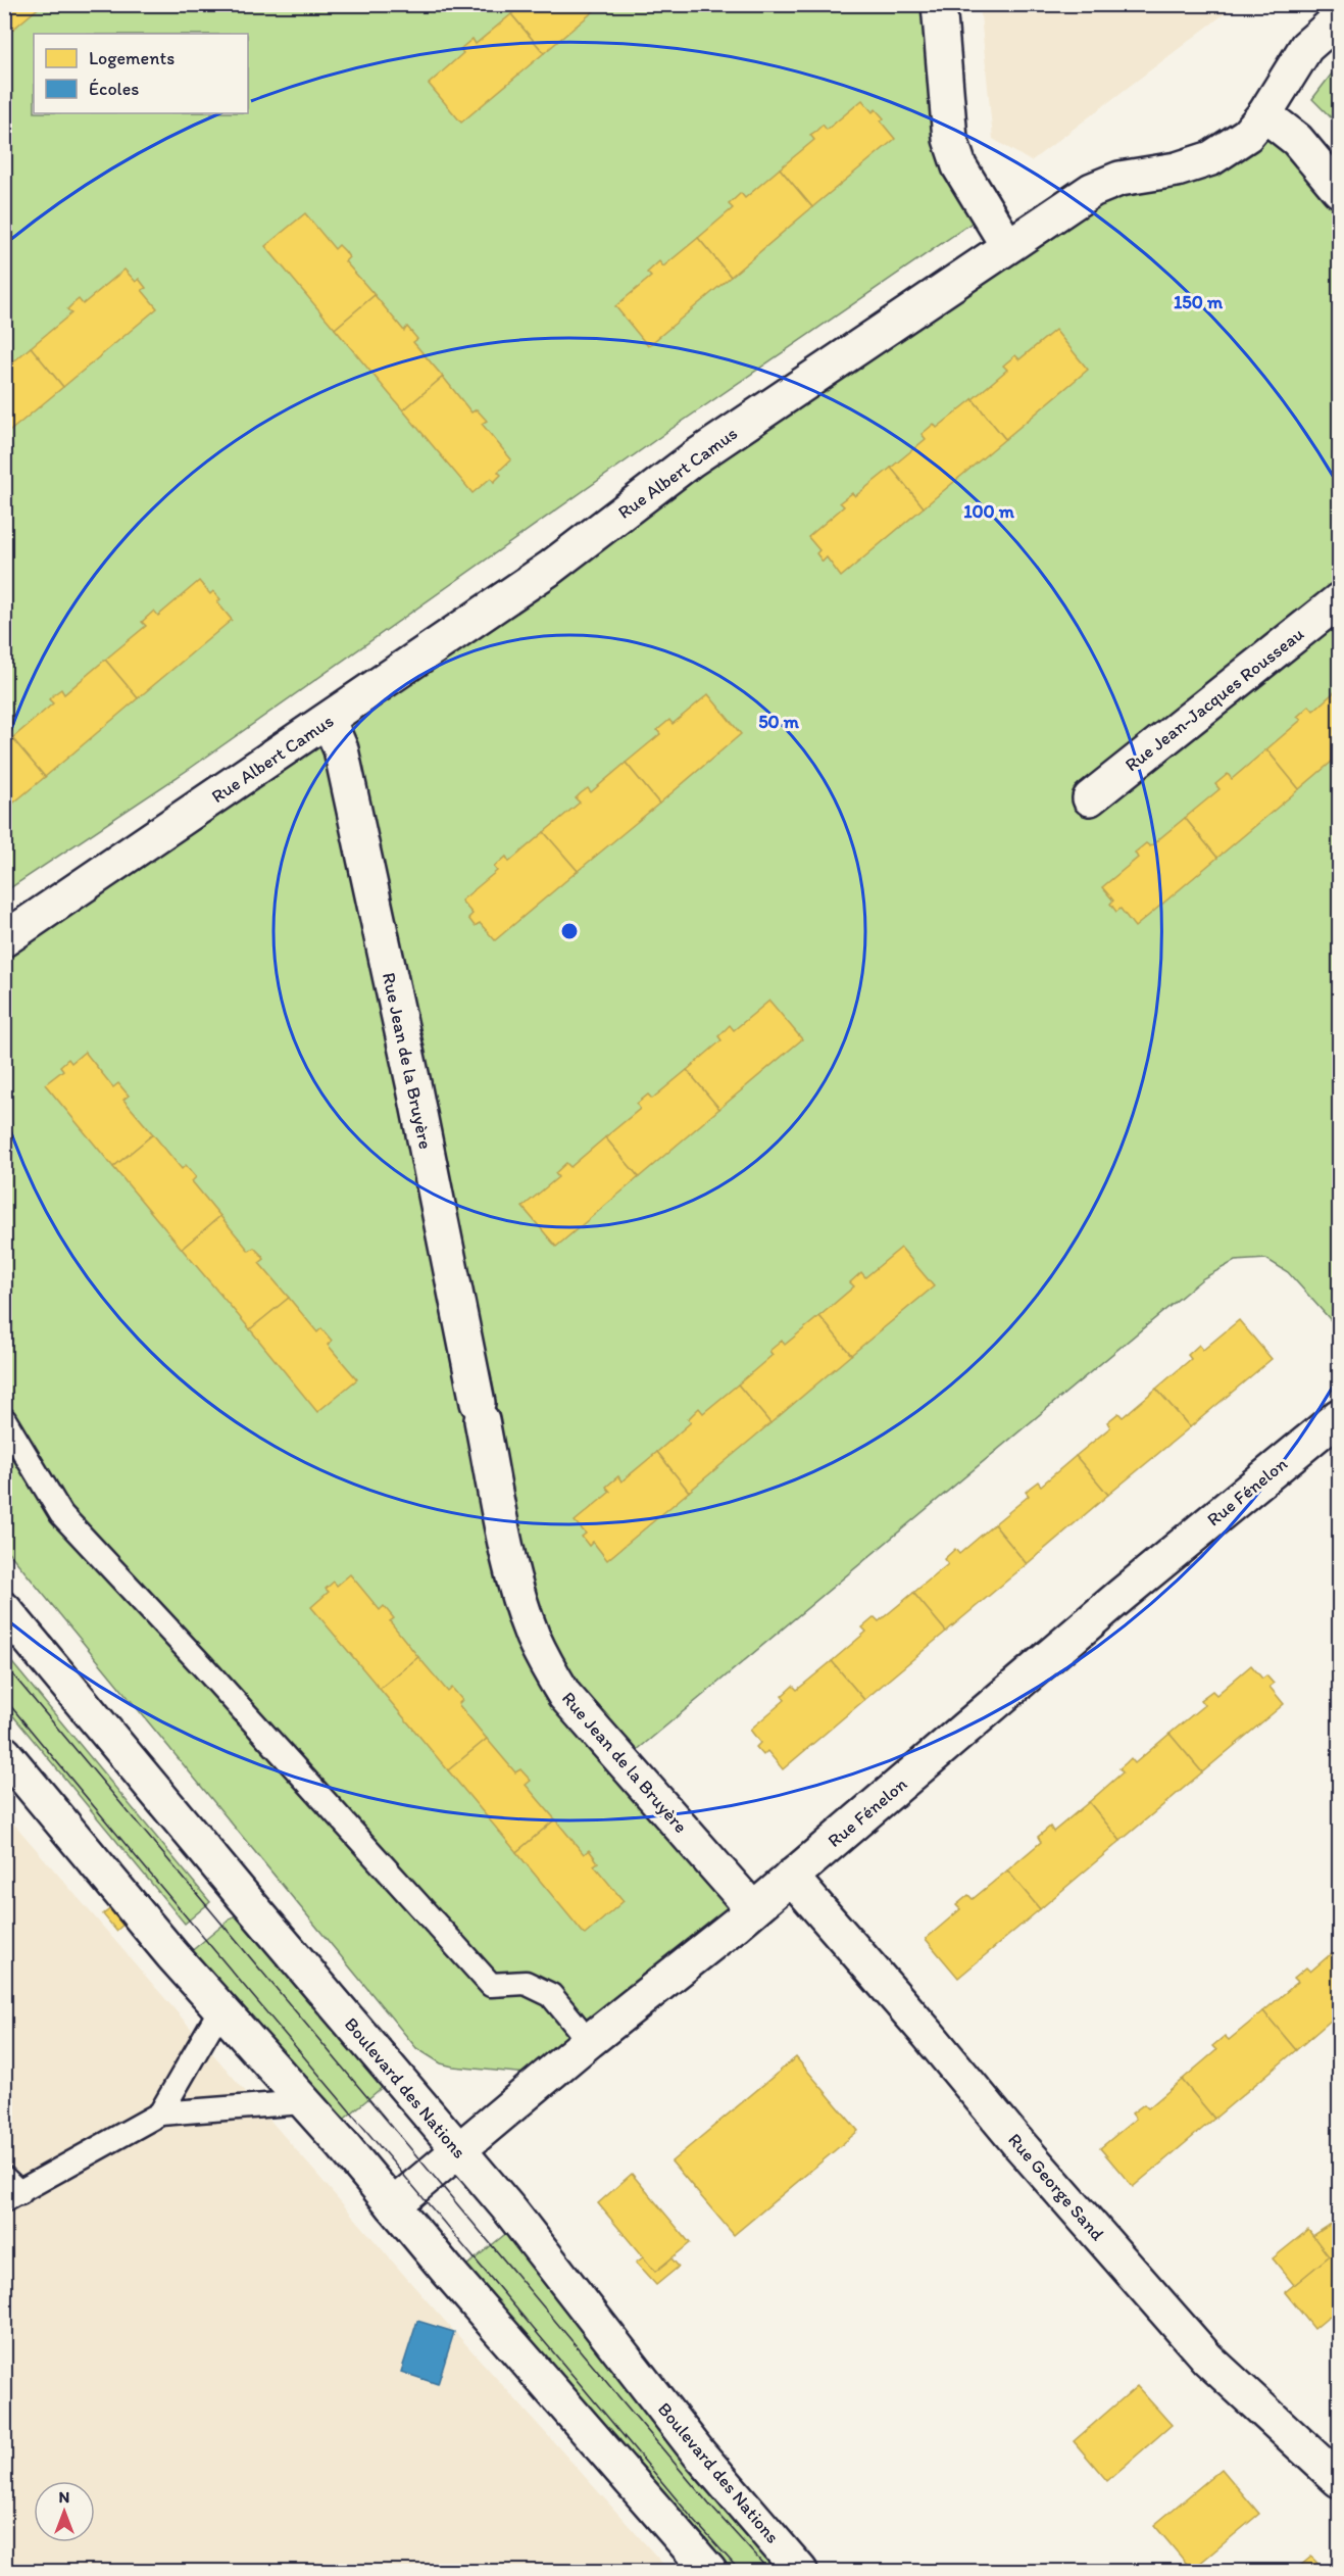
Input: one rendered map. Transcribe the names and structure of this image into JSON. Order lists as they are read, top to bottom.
{
  "streets": {
    "street": [
      "Rue Albert Camus",
      "Rue Jean-Jacques Rousseau",
      "Rue Jean de la Bruyère",
      "Rue Fénelon",
      "Boulevard des Nations",
      "Rue George Sand"
    ]
  },
  "crossings": [
    ["Rue Albert Camus", "Rue Jean de la Bruyère"],
    ["Rue Jean de la Bruyère", "Rue Fénelon"],
    ["Rue Fénelon", "Boulevard des Nations"],
    ["Rue Fénelon", "Rue George Sand"]
  ],
  "legend": ["Logements", "Écoles"],
  "north": "top",
  "rings": ["150 m", "100 m", "50 m"]
}
